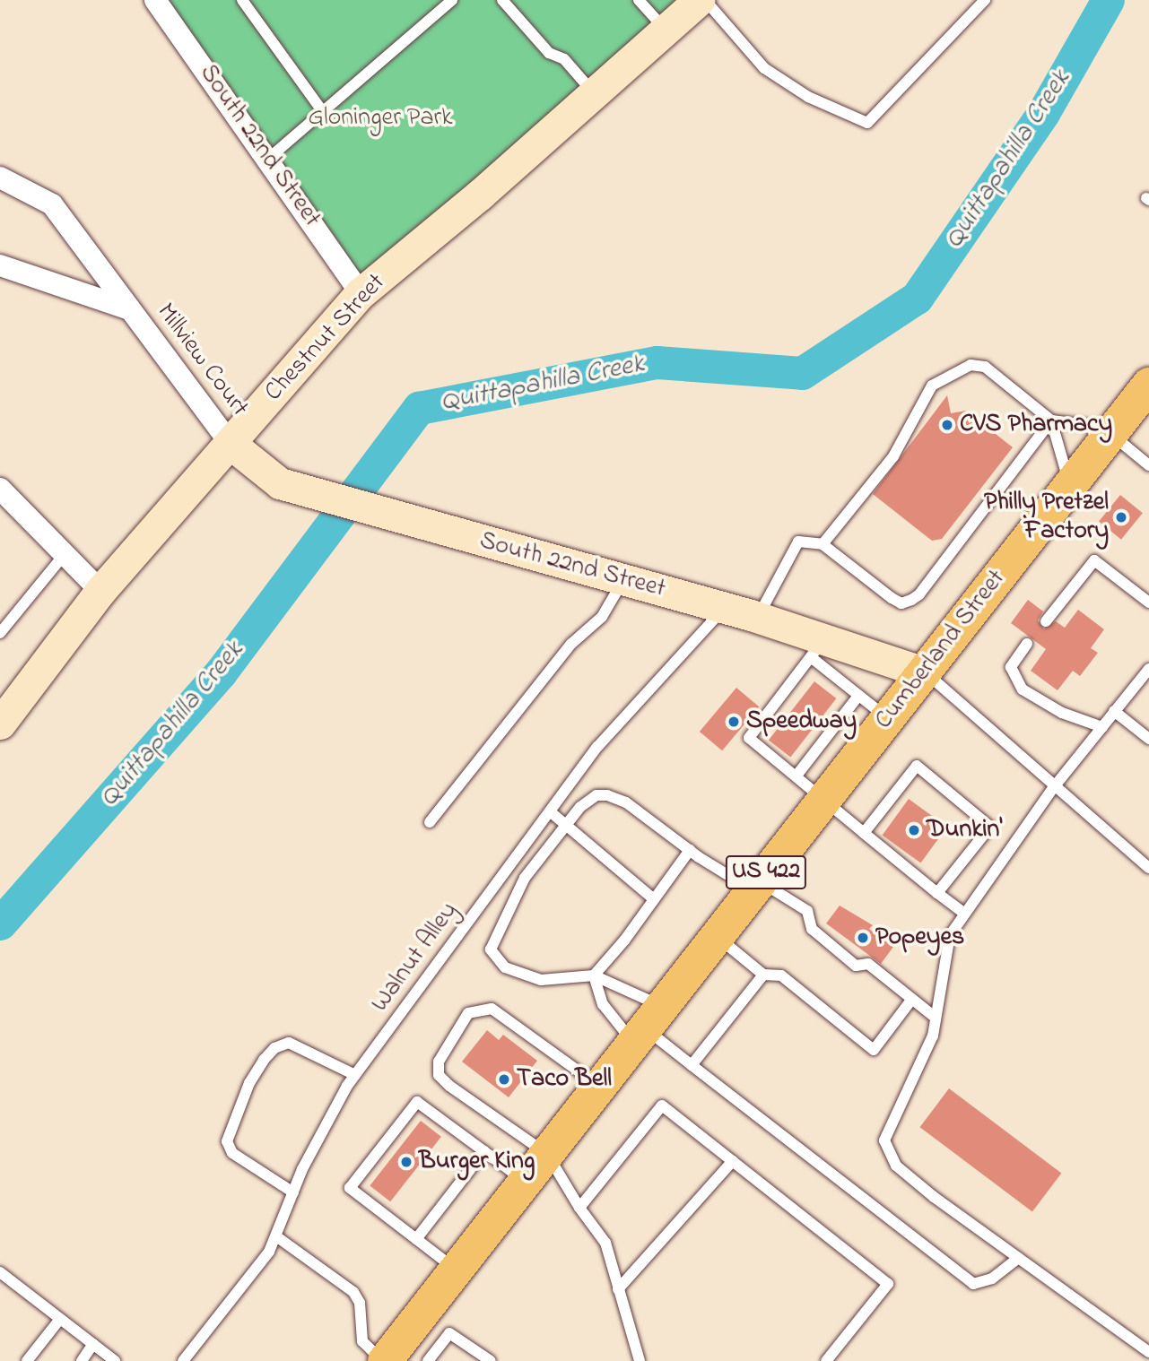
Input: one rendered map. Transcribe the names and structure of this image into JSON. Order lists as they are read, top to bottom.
{
  "streets": {
    "highway": ["Cumberland Street", "US 422"],
    "street": ["South 22nd Street", "Chestnut Street", "Millview Court"],
    "lane": ["Walnut Alley"]
  },
  "crossings": [
    ["South 22nd Street", "Chestnut Street"],
    ["South 22nd Street", "Millview Court"],
    ["South 22nd Street", "Cumberland Street"],
    ["South 22nd Street", "Walnut Alley"],
    ["Chestnut Street", "Millview Court"]
  ],
  "water": ["Quittapahilla Creek"],
  "parks": ["Gloninger Park"],
  "places": [
    "CVS Pharmacy",
    "Philly Pretzel Factory",
    "Speedway",
    "Dunkin'",
    "Popeyes",
    "Taco Bell",
    "Burger King"
  ]
}
